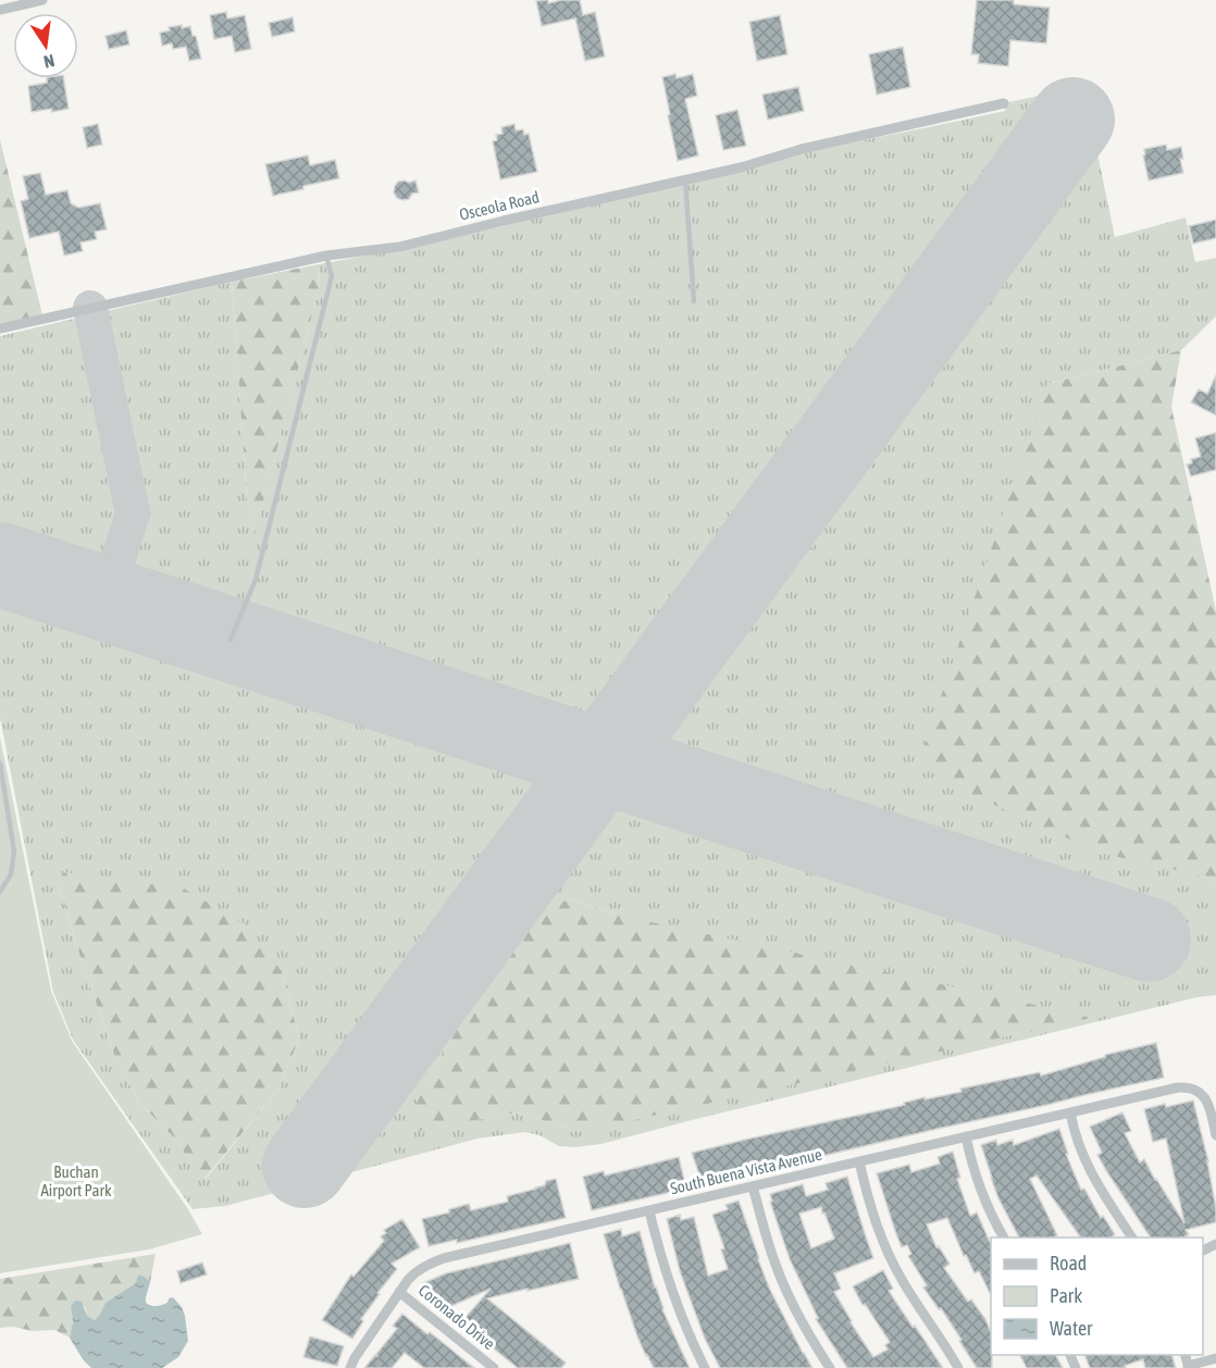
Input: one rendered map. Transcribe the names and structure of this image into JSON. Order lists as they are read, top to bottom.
{
  "streets": {
    "street": ["Osceola Road", "South Buena Vista Avenue", "Coronado Drive"]
  },
  "crossings": [
    ["South Buena Vista Avenue", "Coronado Drive"]
  ],
  "parks": ["Buchan Airport Park"],
  "legend": ["Road", "Park", "Water"],
  "north": "bottom"
}
